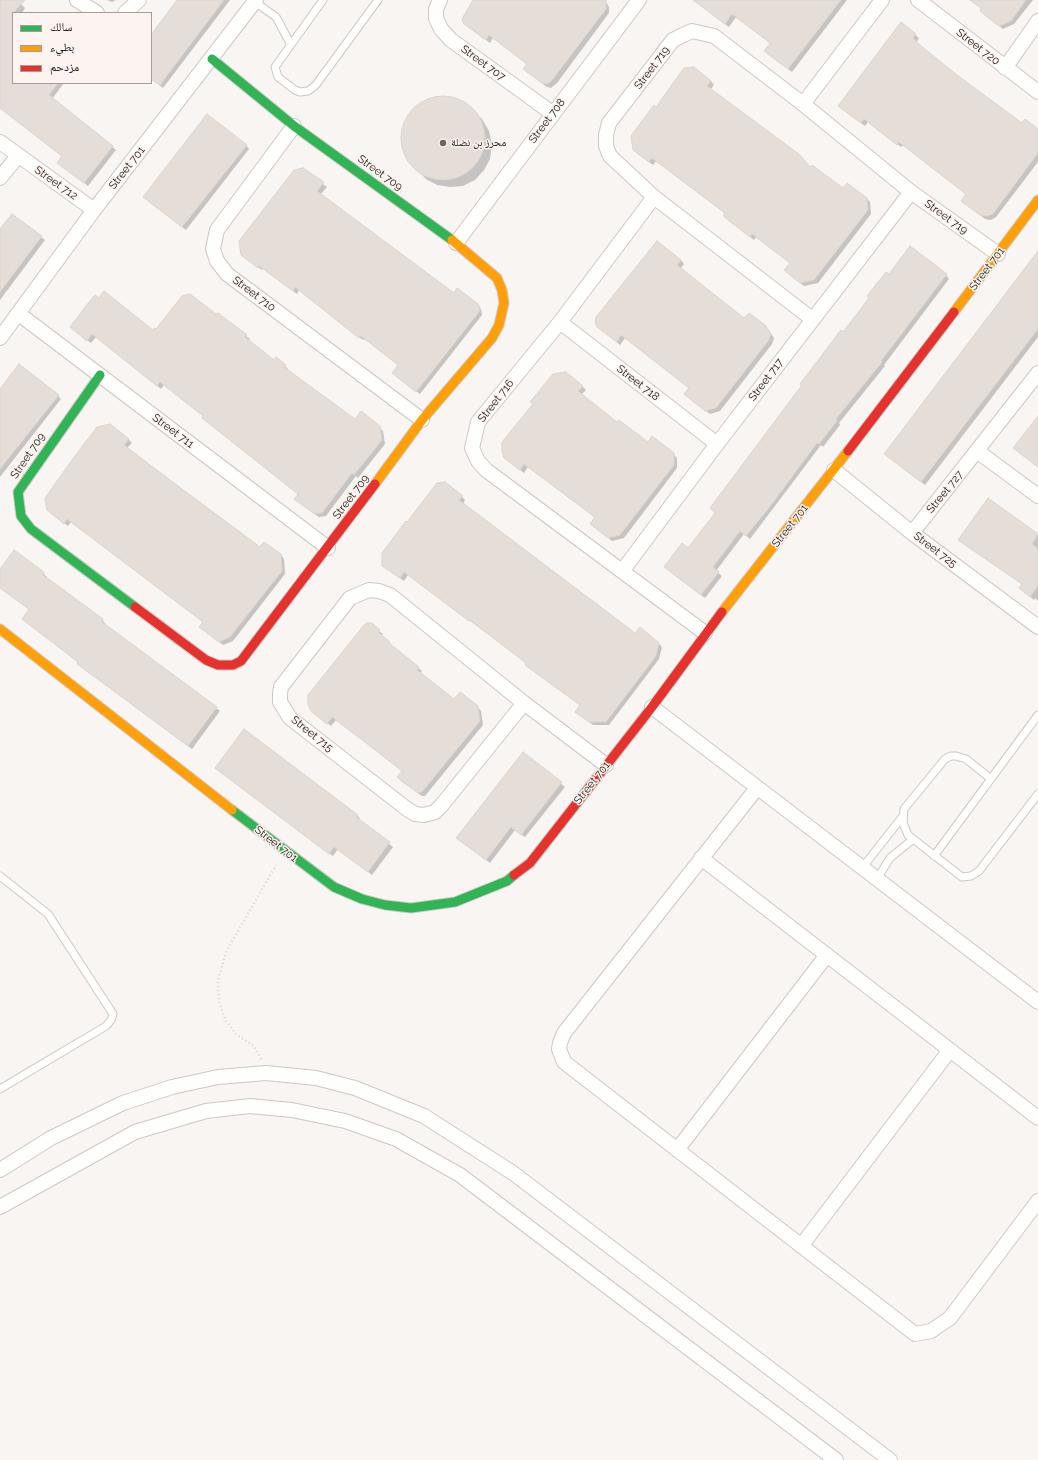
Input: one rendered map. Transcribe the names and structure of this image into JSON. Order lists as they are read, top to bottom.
{
  "streets": {
    "street": [
      "Street 720",
      "Street 707",
      "Street 719",
      "Street 708",
      "Street 701",
      "Street 709",
      "Street 712",
      "Street 710",
      "Street 717",
      "Street 718",
      "Street 716",
      "Street 711",
      "Street 727",
      "Street 725",
      "Street 715"
    ]
  },
  "crossings": [
    ["Street 707", "Street 708"],
    ["Street 719", "Street 701"],
    ["Street 719", "Street 717"],
    ["Street 719", "Street 716"],
    ["Street 708", "Street 709"],
    ["Street 701", "Street 709"],
    ["Street 701", "Street 712"],
    ["Street 701", "Street 716"],
    ["Street 701", "Street 711"],
    ["Street 701", "Street 725"],
    ["Street 701", "Street 715"],
    ["Street 709", "Street 710"],
    ["Street 709", "Street 711"],
    ["Street 717", "Street 718"],
    ["Street 717", "Street 716"],
    ["Street 718", "Street 716"],
    ["Street 727", "Street 725"]
  ],
  "places": ["محرز بن نضلة"],
  "legend": ["سالك", "بطيء", "مزدحم"]
}
